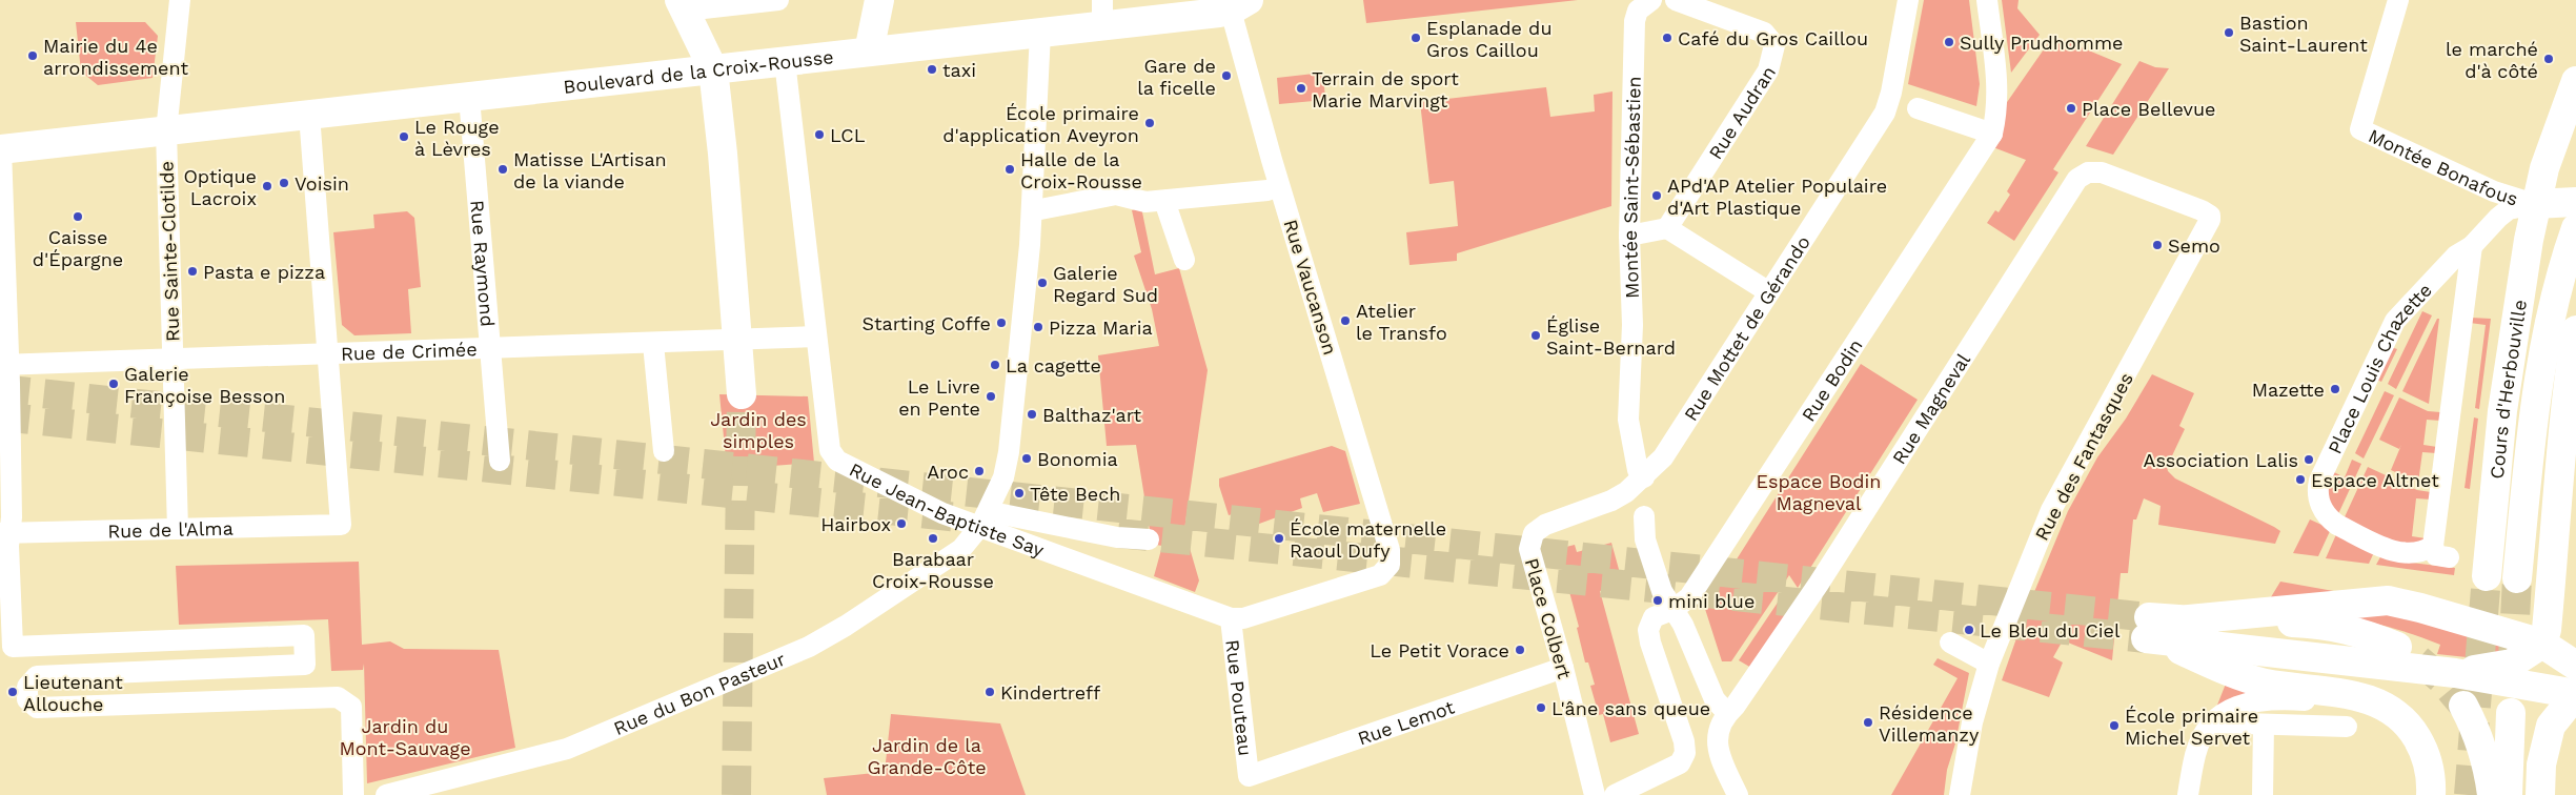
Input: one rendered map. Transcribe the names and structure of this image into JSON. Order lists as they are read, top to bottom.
{
  "streets": {
    "main road": ["Boulevard de la Croix-Rousse", "Cours d'Herbouville"],
    "street": [
      "Rue Audran",
      "Montée Bonafous",
      "Montée Saint-Sébastien",
      "Rue Sainte-Clotilde",
      "Rue Raymond",
      "Rue Vaucanson",
      "Rue Mottet de Gérando",
      "Rue de Crimée",
      "Place Louis Chazette",
      "Rue Bodin",
      "Rue Magneval",
      "Rue des Fantasques",
      "Rue Jean-Baptiste Say",
      "Rue de l'Alma",
      "Place Colbert",
      "Rue du Bon Pasteur",
      "Rue Pouteau",
      "Rue Lemot"
    ]
  },
  "crossings": [
    ["Boulevard de la Croix-Rousse", "Rue Sainte-Clotilde"],
    ["Boulevard de la Croix-Rousse", "Rue Raymond"],
    ["Boulevard de la Croix-Rousse", "Rue Vaucanson"],
    ["Boulevard de la Croix-Rousse", "Rue Jean-Baptiste Say"],
    ["Boulevard de la Croix-Rousse", "Rue du Bon Pasteur"],
    ["Montée Bonafous", "Place Louis Chazette"],
    ["Montée Bonafous", "Cours d'Herbouville"],
    ["Montée Saint-Sébastien", "Rue Mottet de Gérando"],
    ["Montée Saint-Sébastien", "Place Colbert"],
    ["Rue Sainte-Clotilde", "Rue de Crimée"],
    ["Rue Sainte-Clotilde", "Rue de l'Alma"],
    ["Rue Raymond", "Rue de Crimée"],
    ["Rue Vaucanson", "Rue Jean-Baptiste Say"],
    ["Rue Vaucanson", "Rue Pouteau"],
    ["Rue Mottet de Gérando", "Place Colbert"],
    ["Rue de Crimée", "Rue Jean-Baptiste Say"],
    ["Rue de Crimée", "Rue de l'Alma"],
    ["Place Louis Chazette", "Cours d'Herbouville"],
    ["Rue Magneval", "Rue des Fantasques"],
    ["Rue Jean-Baptiste Say", "Rue du Bon Pasteur"],
    ["Rue Jean-Baptiste Say", "Rue Pouteau"],
    ["Place Colbert", "Rue Lemot"],
    ["Rue Pouteau", "Rue Lemot"]
  ],
  "parks": [
    "Jardin des simples",
    "Espace Bodin Magneval",
    "Jardin du Mont-Sauvage",
    "Jardin de la Grande-Côte"
  ],
  "places": [
    "Bastion Saint-Laurent",
    "Esplanade du Gros Caillou",
    "Café du Gros Caillou",
    "Sully Prudhomme",
    "Mairie du 4e arrondissement",
    "le marché d'à côté",
    "taxi",
    "Gare de la ficelle",
    "Terrain de sport Marie Marvingt",
    "Place Bellevue",
    "École primaire d'application Aveyron",
    "LCL",
    "Le Rouge à Lèvres",
    "Matisse L'Artisan de la viande",
    "Halle de la Croix-Rousse",
    "Voisin",
    "Optique Lacroix",
    "APd'AP Atelier Populaire d'Art Plastique",
    "Caisse d'Épargne",
    "Semo",
    "Pasta e pizza",
    "Galerie Regard Sud",
    "Atelier le Transfo",
    "Starting Coffe",
    "Pizza Maria",
    "Église Saint-Bernard",
    "La cagette",
    "Galerie Françoise Besson",
    "Mazette",
    "Le Livre en Pente",
    "Balthaz'art",
    "Bonomia",
    "Association Lalis",
    "Aroc",
    "Espace Altnet",
    "Tête Bech",
    "Hairbox",
    "Barabaar Croix-Rousse",
    "École maternelle Raoul Dufy",
    "mini blue",
    "Le Bleu du Ciel",
    "Le Petit Vorace",
    "Lieutenant Allouche",
    "Kindertreff",
    "L'âne sans queue",
    "Résidence Villemanzy",
    "École primaire Michel Servet"
  ]
}
